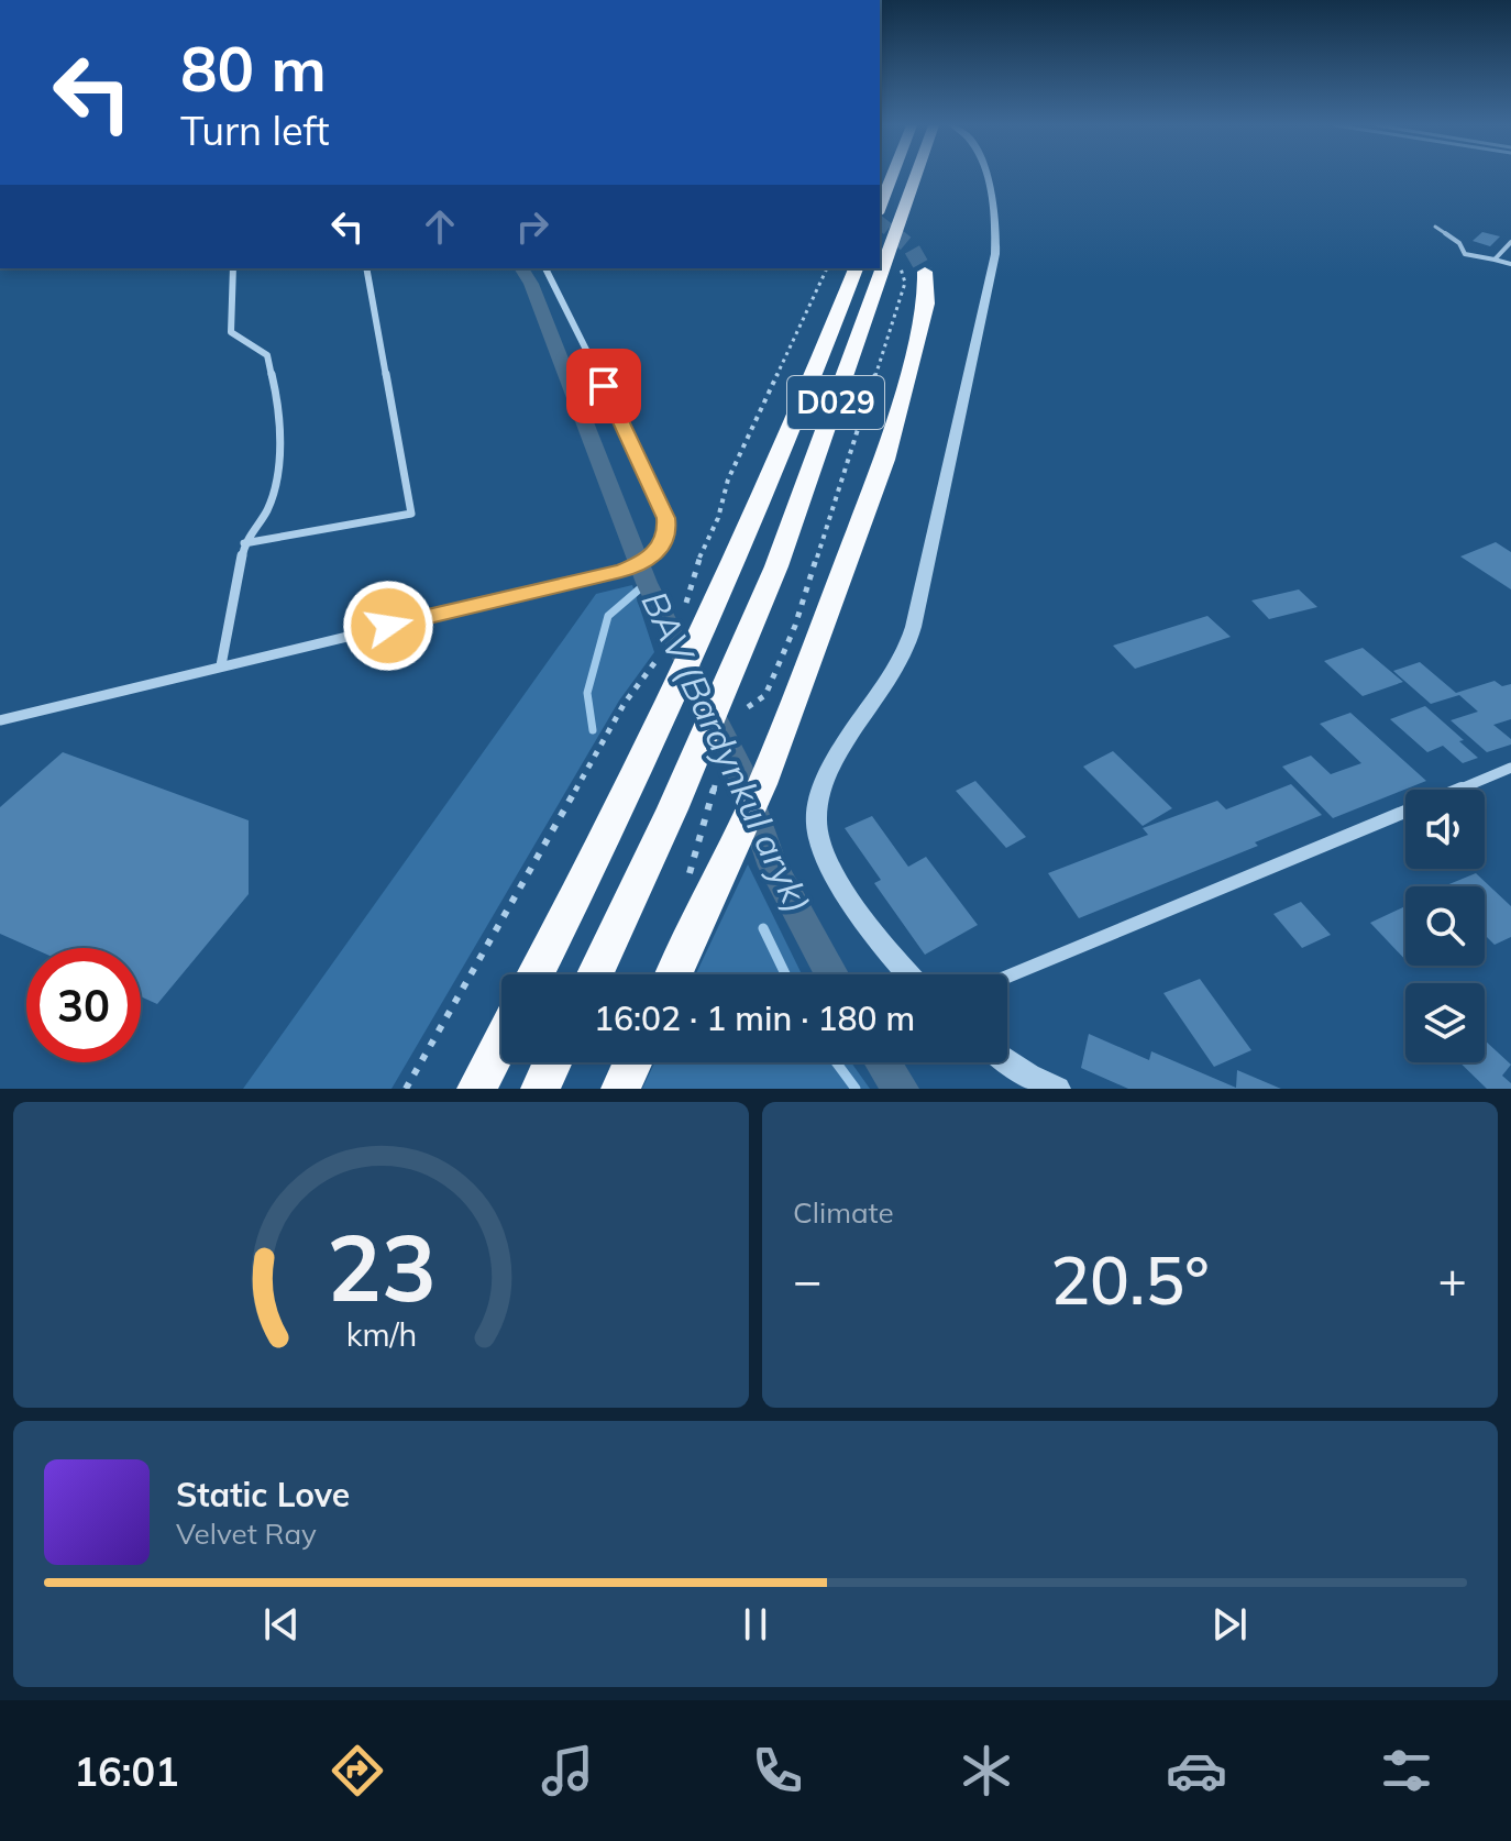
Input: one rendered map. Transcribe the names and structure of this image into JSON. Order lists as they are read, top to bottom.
{
  "streets": {
    "highway": ["D029"]
  },
  "water": ["BAV (Bardynkul aryk)"],
  "page": {
    "turn": ["80 m", "Turn left"],
    "limit": "30",
    "trip": "16:02 · 1 min · 180 m",
    "tile": "Climate",
    "heat": ["−", "20.5°", "+"],
    "song": ["Static Love", "Velvet Ray"],
    "tabs": "16:01",
    "gauge": ["23", "km/h"]
  }
}
